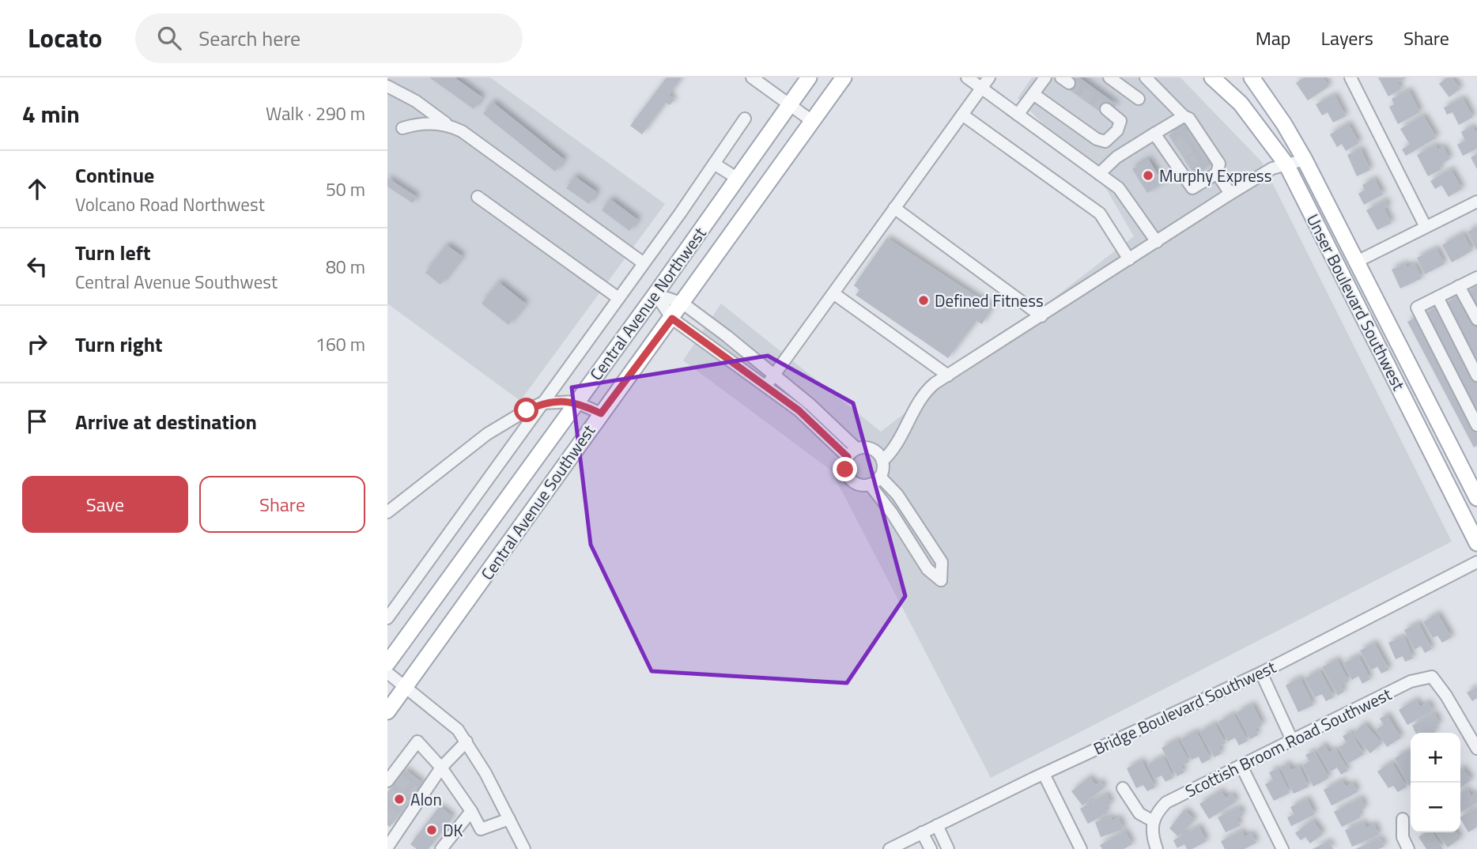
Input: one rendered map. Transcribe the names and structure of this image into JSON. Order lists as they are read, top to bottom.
{
  "streets": {
    "main road": ["Unser Boulevard Southwest", "Central Avenue Northwest", "Central Avenue Southwest"],
    "street": ["Bridge Boulevard Southwest", "Scottish Broom Road Southwest"]
  },
  "places": [
    "Murphy Express",
    "Defined Fitness",
    "Alon",
    "DK"
  ],
  "page": {
    "header": "Locato",
    "search": "Search here",
    "nav": ["Map", "Layers", "Share"],
    "heading": ["4 min", "Walk · 290 m"],
    "list": [
      ["Continue", "Volcano Road Northwest", "50 m"],
      ["Turn left", "Central Avenue Southwest", "80 m"],
      ["Turn right", "160 m"],
      "Arrive at destination"
    ],
    "buttons": ["Save", "Share"],
    "map_buttons": ["+", "−"]
  }
}
